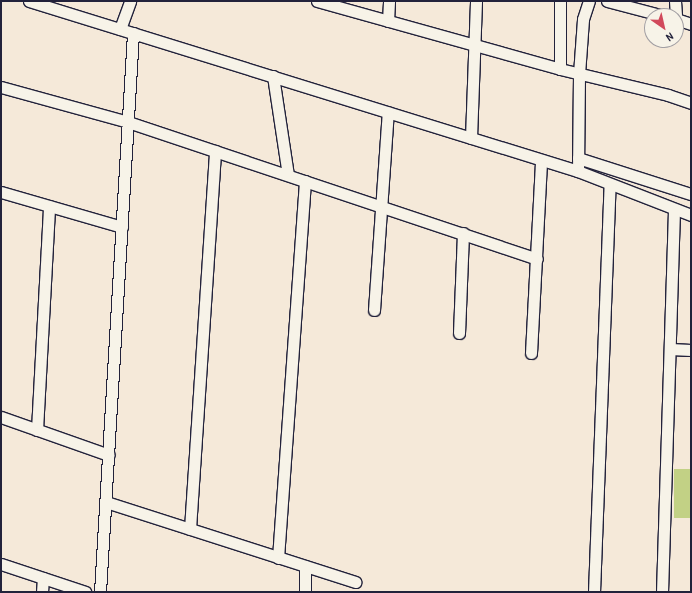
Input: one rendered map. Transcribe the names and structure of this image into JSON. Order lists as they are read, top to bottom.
{
  "north": "bottom right"
}
